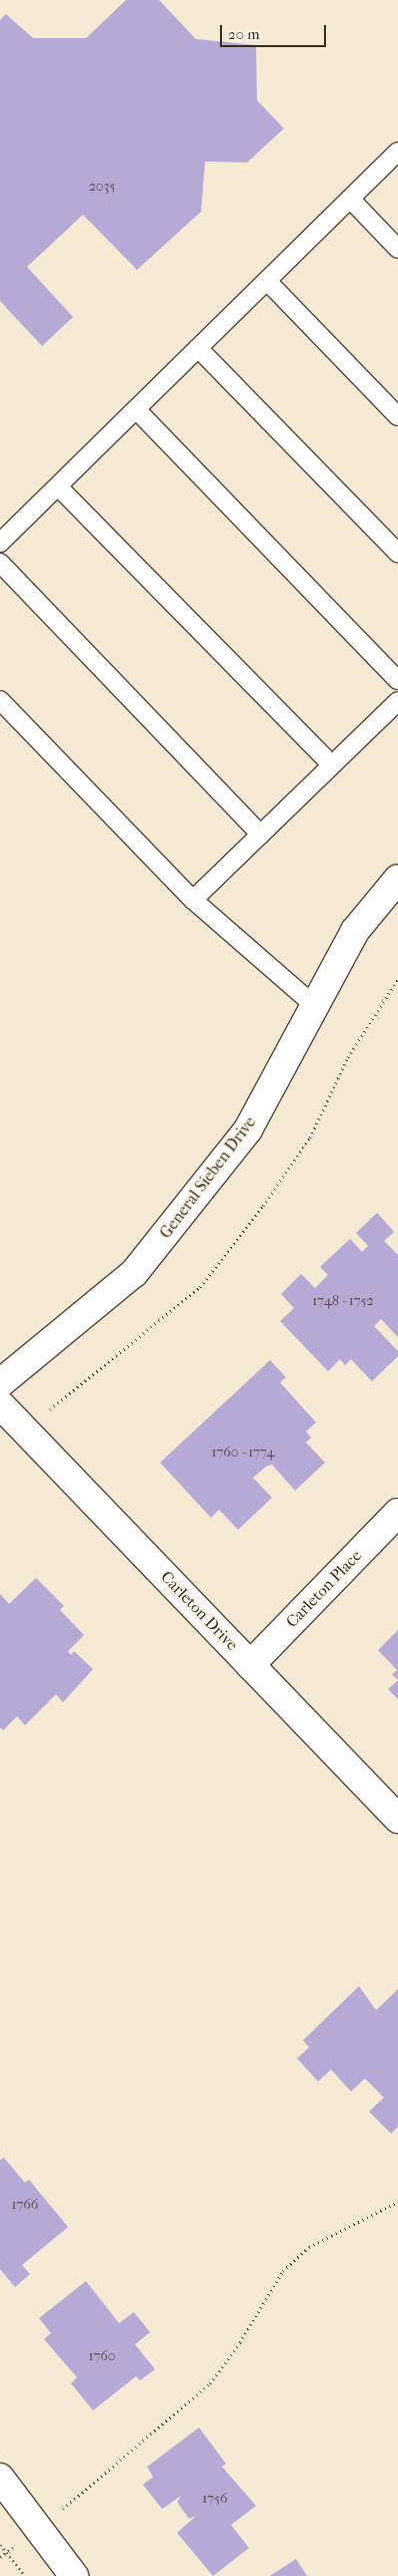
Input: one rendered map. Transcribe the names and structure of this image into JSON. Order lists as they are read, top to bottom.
{
  "streets": {
    "street": ["General Sieben Drive", "Carleton Place", "Carleton Drive"]
  },
  "crossings": [
    ["Carleton Place", "Carleton Drive"]
  ],
  "house_numbers": [
    "2035",
    "1748 - 1752",
    "1760 - 1774",
    "1766",
    "1760",
    "1756"
  ],
  "scale_bar": "20 m"
}
